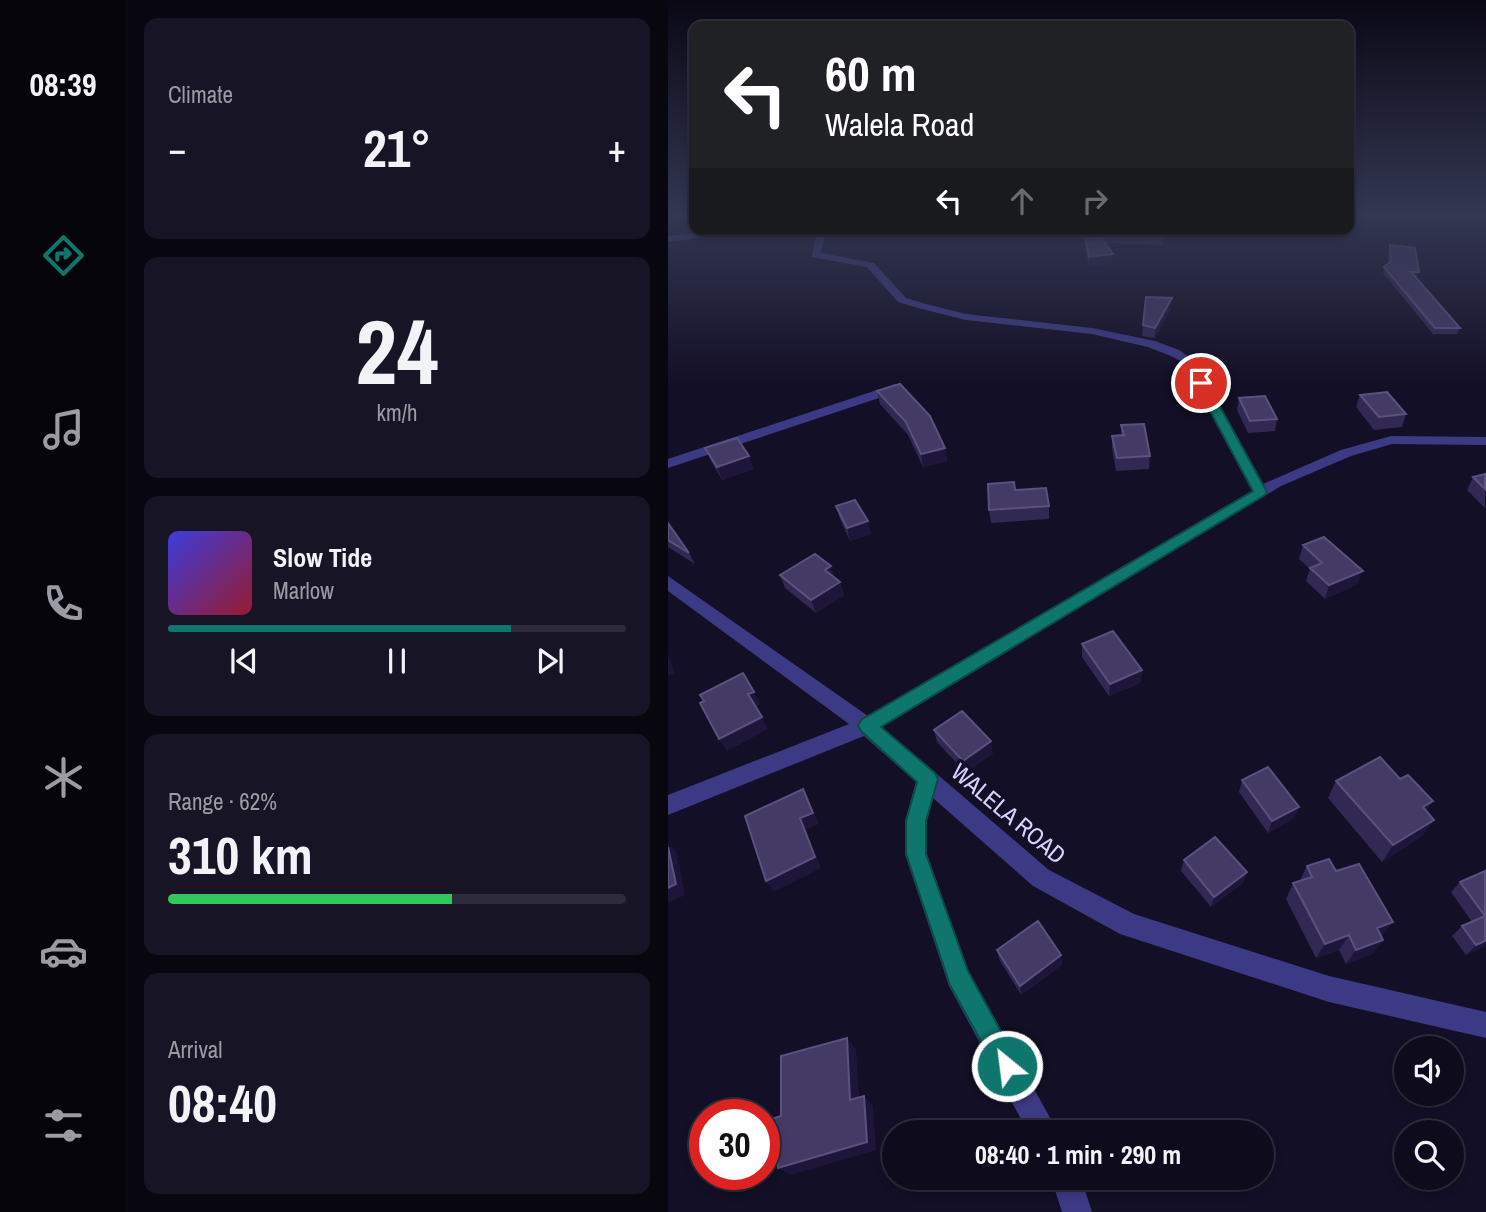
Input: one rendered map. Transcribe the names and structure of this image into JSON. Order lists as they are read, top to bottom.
{
  "streets": {
    "street": ["WALELA ROAD"]
  },
  "page": {
    "tabs": "08:39",
    "tile": [
      "Climate",
      ["24", "km/h"],
      ["Range · 62%", "310 km"],
      ["Arrival", "08:40"]
    ],
    "turn": ["60 m", "Walela Road"],
    "heat": ["−", "21°", "+"],
    "song": ["Slow Tide", "Marlow"],
    "limit": "30",
    "trip": "08:40 · 1 min · 290 m"
  }
}
